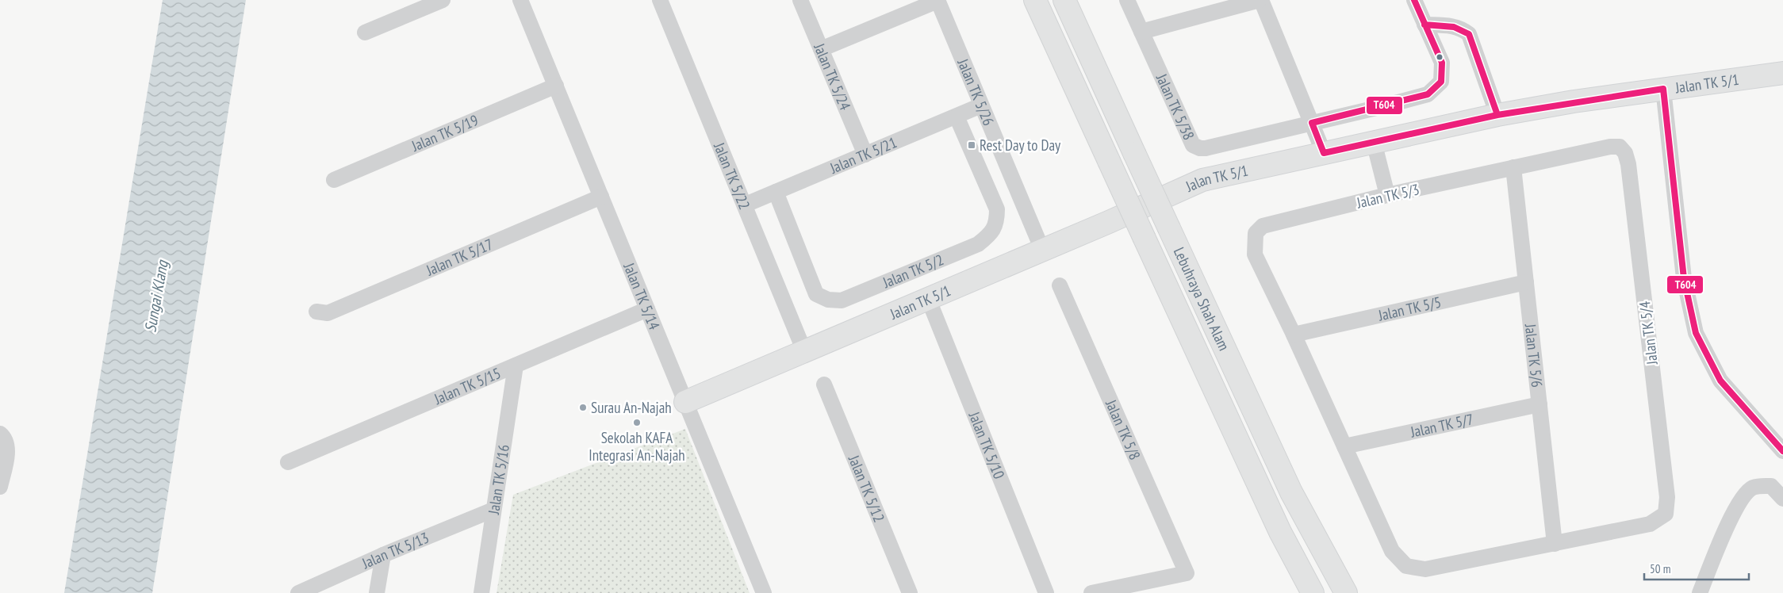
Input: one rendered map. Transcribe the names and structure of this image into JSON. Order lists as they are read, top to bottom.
{
  "streets": {
    "main road": ["Jalan TK 5/1", "Lebuhraya Shah Alam"],
    "street": [
      "Jalan TK 5/24",
      "Jalan TK 5/26",
      "Jalan TK 5/38",
      "Jalan TK 5/19",
      "Jalan TK 5/21",
      "Jalan TK 5/22",
      "Jalan TK 5/3",
      "Jalan TK 5/17",
      "Jalan TK 5/2",
      "Jalan TK 5/14",
      "Jalan TK 5/5",
      "Jalan TK 5/4",
      "Jalan TK 5/6",
      "Jalan TK 5/15",
      "Jalan TK 5/7",
      "Jalan TK 5/8",
      "Jalan TK 5/10",
      "Jalan TK 5/16",
      "Jalan TK 5/12",
      "Jalan TK 5/13"
    ]
  },
  "crossings": [
    ["Jalan TK 5/24", "Jalan TK 5/21"],
    ["Jalan TK 5/1", "Jalan TK 5/26"],
    ["Jalan TK 5/1", "Jalan TK 5/22"],
    ["Jalan TK 5/1", "Jalan TK 5/14"],
    ["Jalan TK 5/1", "Jalan TK 5/10"],
    ["Jalan TK 5/26", "Jalan TK 5/21"],
    ["Jalan TK 5/19", "Jalan TK 5/14"],
    ["Jalan TK 5/21", "Jalan TK 5/22"],
    ["Jalan TK 5/21", "Jalan TK 5/2"],
    ["Jalan TK 5/3", "Jalan TK 5/5"],
    ["Jalan TK 5/3", "Jalan TK 5/4"],
    ["Jalan TK 5/3", "Jalan TK 5/6"],
    ["Jalan TK 5/17", "Jalan TK 5/14"],
    ["Jalan TK 5/14", "Jalan TK 5/15"],
    ["Jalan TK 5/5", "Jalan TK 5/6"],
    ["Jalan TK 5/4", "Jalan TK 5/6"],
    ["Jalan TK 5/6", "Jalan TK 5/7"],
    ["Jalan TK 5/15", "Jalan TK 5/16"],
    ["Jalan TK 5/16", "Jalan TK 5/13"]
  ],
  "water": ["Sungai Klang"],
  "places": {
    "transit": ["Rest Day to Day"],
    "other": ["Surau An-Najah", "Sekolah KAFA Integrasi An-Najah"]
  },
  "lines": ["transit line T604"],
  "scale_bar": "50 m"
}
